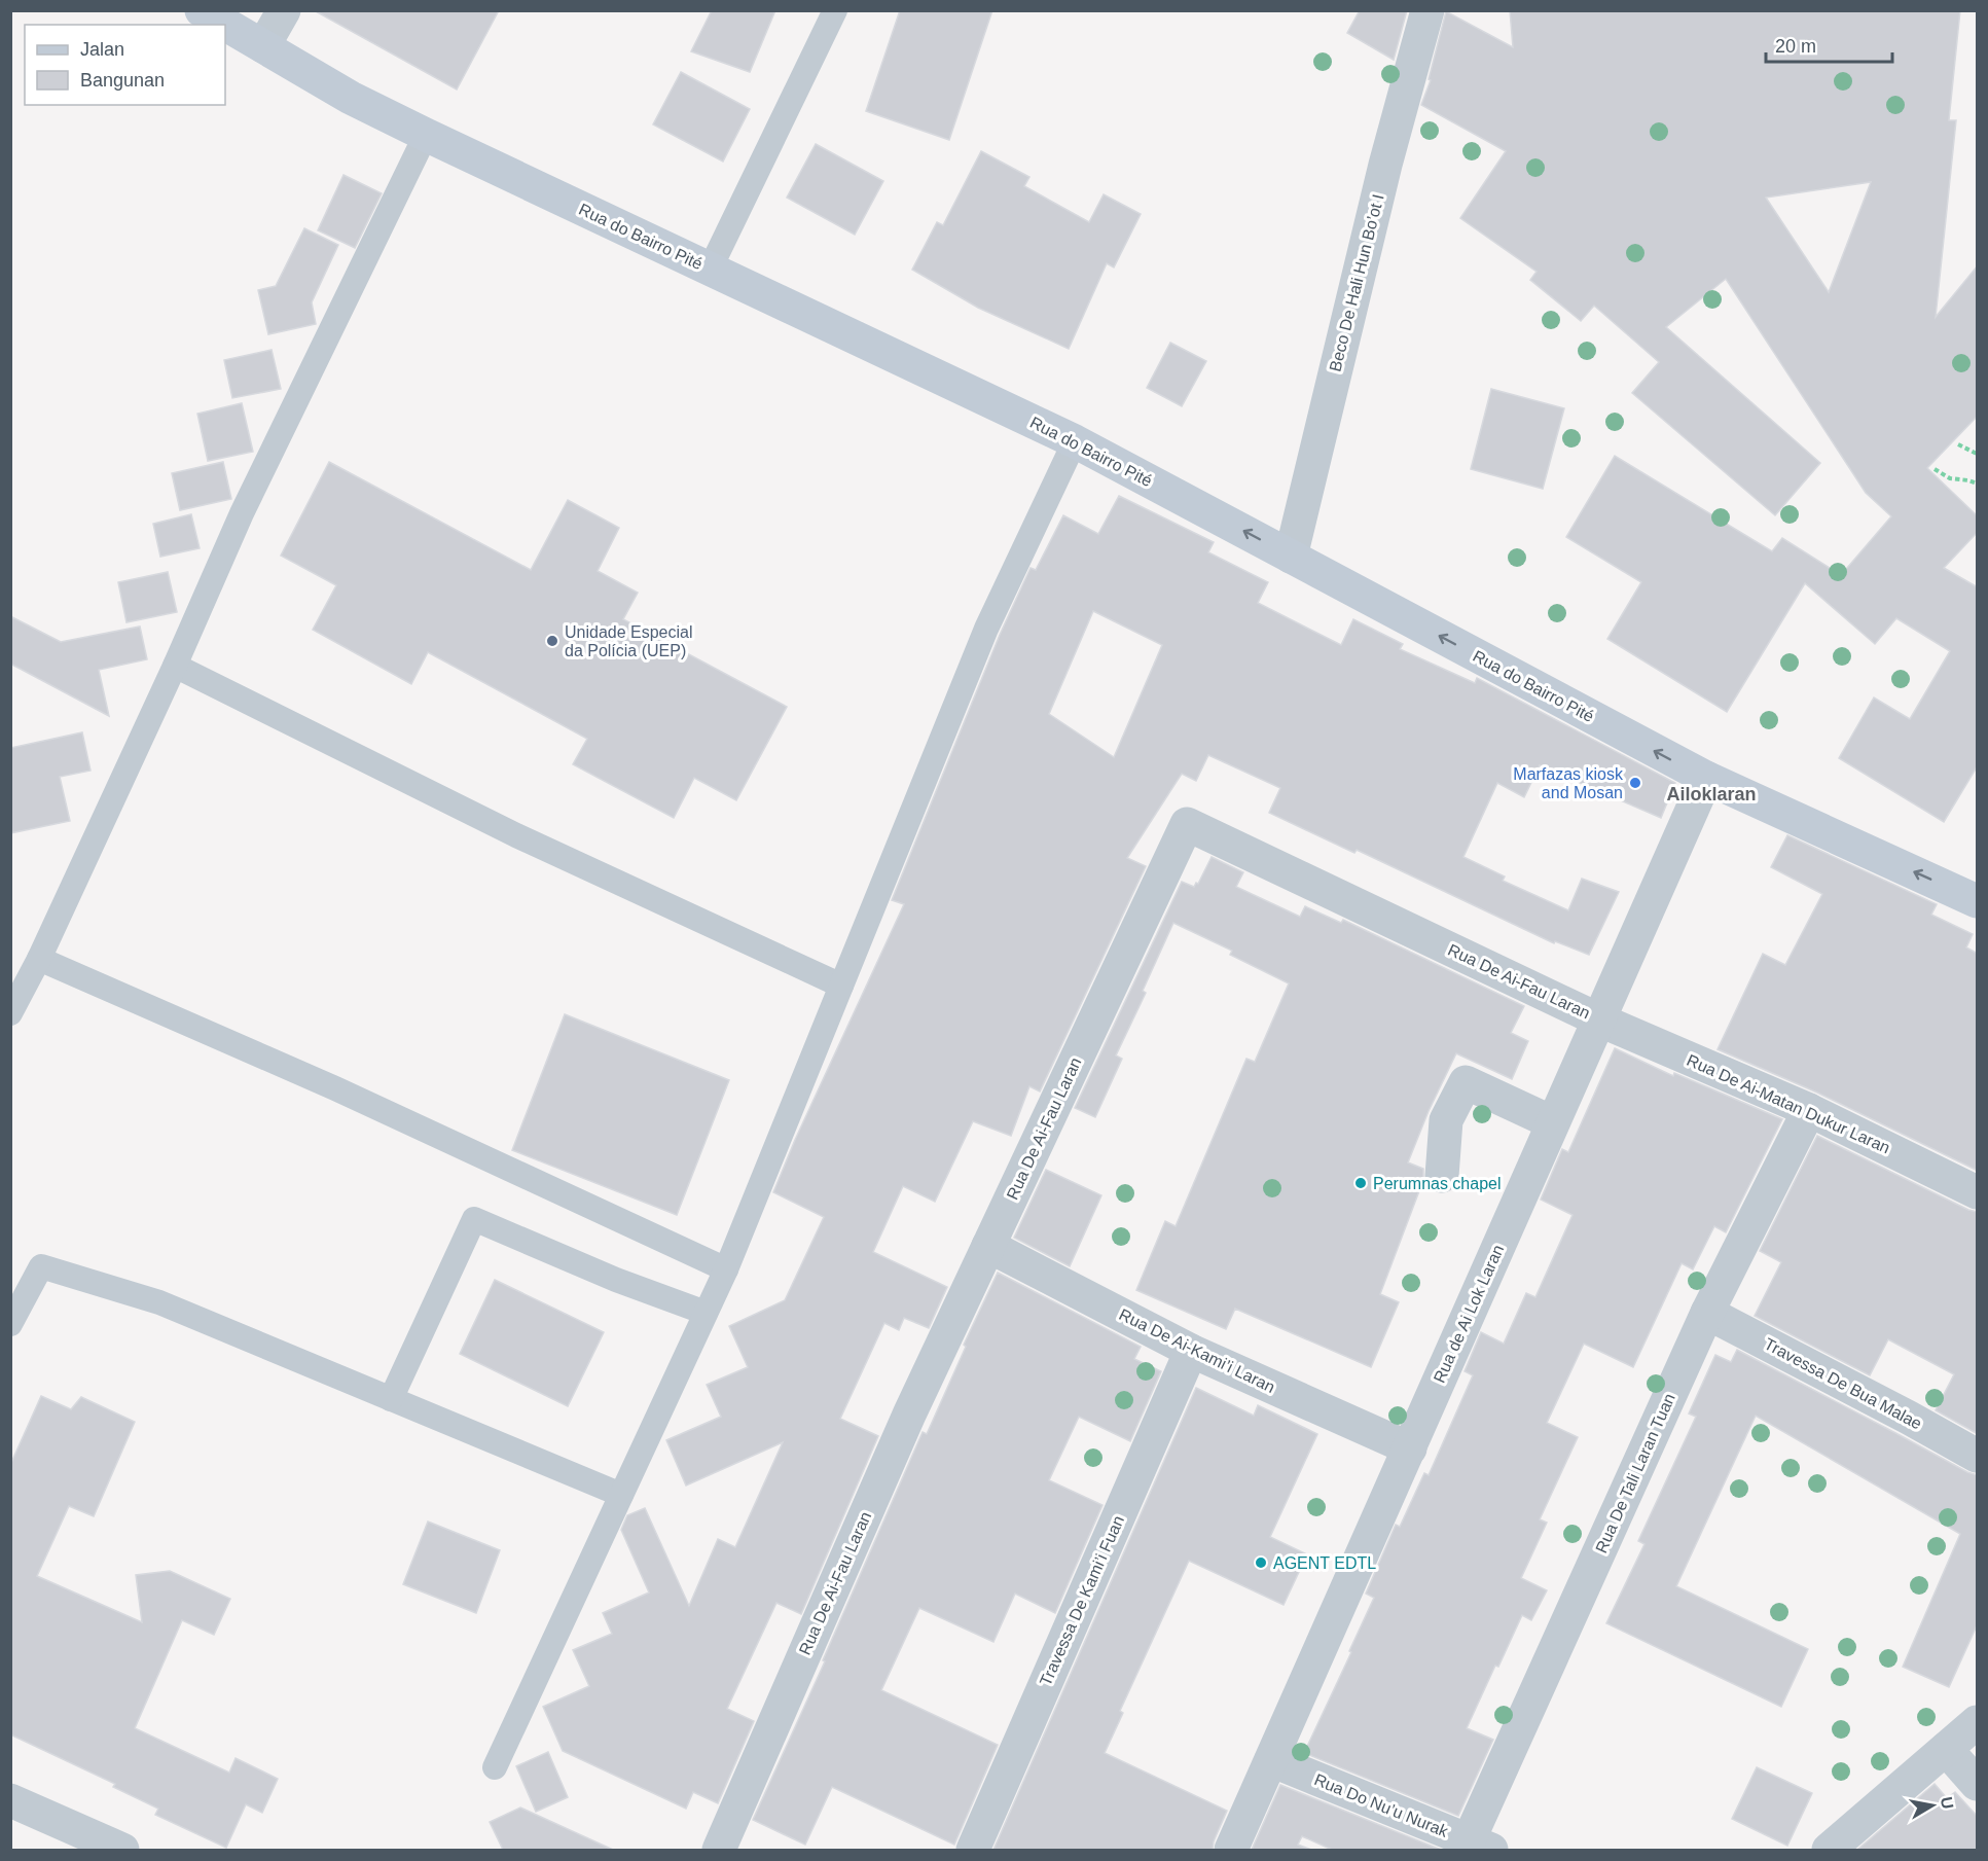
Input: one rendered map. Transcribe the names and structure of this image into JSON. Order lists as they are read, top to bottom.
{
  "streets": {
    "main road": ["Rua do Bairro Pité"],
    "street": [
      "Beco De Hali Hun Bo’ot I",
      "Rua De Ai-Fau Laran",
      "Rua De Ai-Matan Dukur Laran",
      "Rua de Ai Lok Laran",
      "Rua De Ai-Kami’i Laran",
      "Travessa De Bua Malae",
      "Rua De Tali Laran Tuan",
      "Travessa De Kami’i Fuan",
      "Rua Do Nu’u Nurak"
    ]
  },
  "crossings": [
    ["Rua do Bairro Pité", "Beco De Hali Hun Bo’ot I"],
    ["Rua do Bairro Pité", "Rua de Ai Lok Laran"],
    ["Rua De Ai-Fau Laran", "Rua De Ai-Matan Dukur Laran"],
    ["Rua De Ai-Fau Laran", "Rua de Ai Lok Laran"],
    ["Rua De Ai-Fau Laran", "Rua De Ai-Kami’i Laran"],
    ["Rua De Ai-Matan Dukur Laran", "Rua de Ai Lok Laran"],
    ["Rua De Ai-Matan Dukur Laran", "Rua De Tali Laran Tuan"],
    ["Rua de Ai Lok Laran", "Rua De Ai-Kami’i Laran"],
    ["Rua de Ai Lok Laran", "Rua Do Nu’u Nurak"],
    ["Rua De Ai-Kami’i Laran", "Travessa De Kami’i Fuan"],
    ["Travessa De Bua Malae", "Rua De Tali Laran Tuan"],
    ["Rua De Tali Laran Tuan", "Rua Do Nu’u Nurak"]
  ],
  "one_way": ["Rua do Bairro Pité"],
  "districts": ["Ailoklaran"],
  "places": [
    "Unidade Especial da Polícia (UEP)",
    "Marfazas kiosk and Mosan",
    "Perumnas chapel",
    "AGENT EDTL"
  ],
  "legend": ["Jalan", "Bangunan"],
  "scale_bar": "20 m",
  "north": "right"
}
